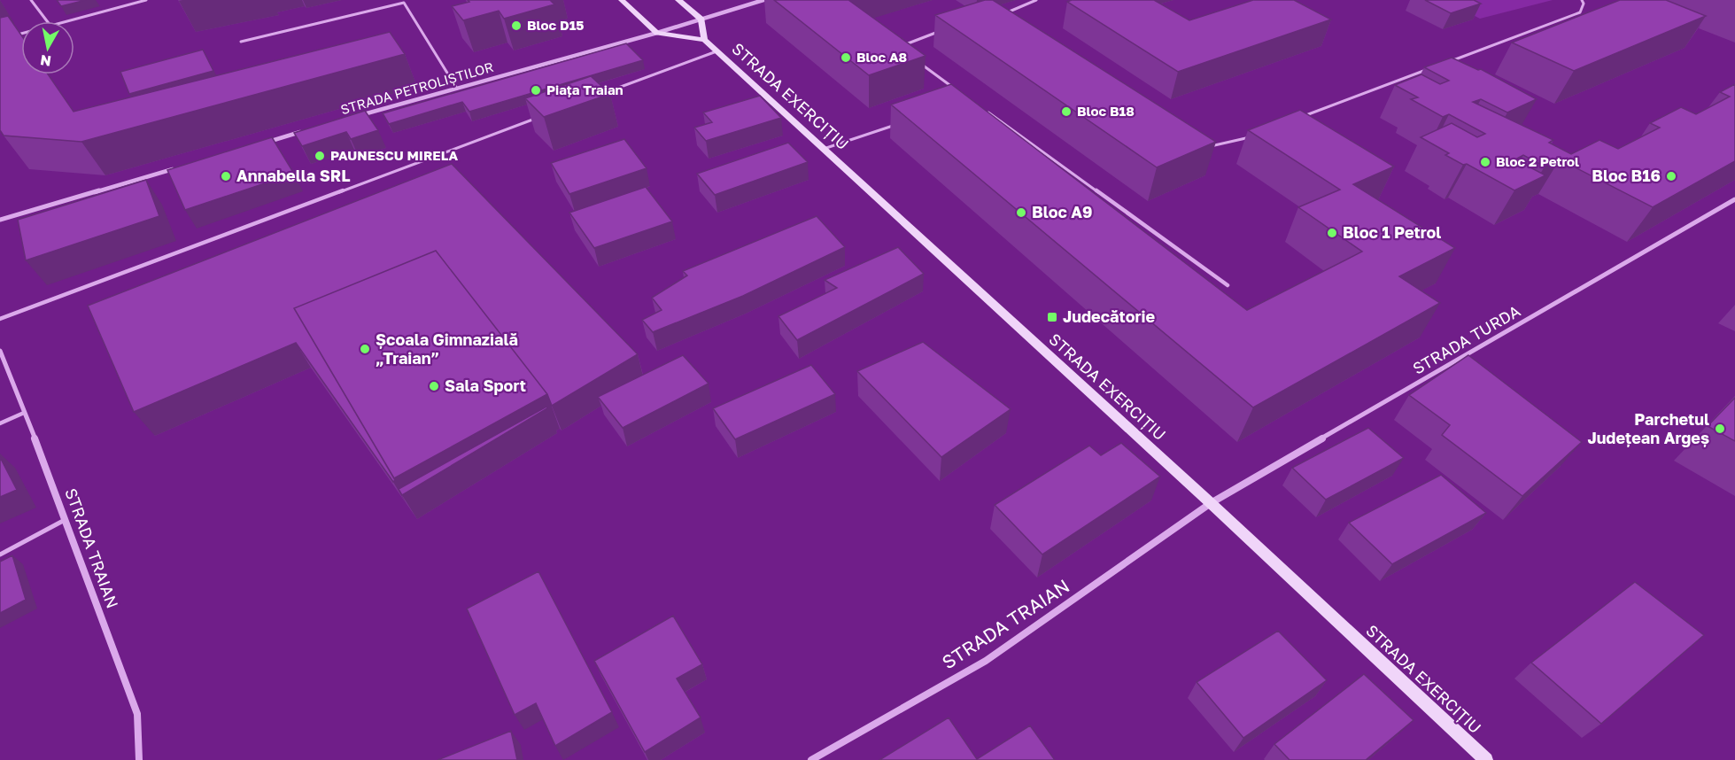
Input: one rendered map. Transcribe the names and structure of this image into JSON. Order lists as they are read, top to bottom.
{
  "streets": {
    "main road": ["STRADA EXERCIȚIU"],
    "street": ["STRADA PETROLIȘTILOR", "STRADA TURDA", "STRADA TRAIAN"]
  },
  "crossings": [
    ["STRADA EXERCIȚIU", "STRADA TURDA"],
    ["STRADA EXERCIȚIU", "STRADA TRAIAN"],
    ["STRADA TURDA", "STRADA TRAIAN"]
  ],
  "places": {
    "other": [
      "Bloc D15",
      "Bloc A8",
      "Piața Traian",
      "Bloc B18",
      "PAUNESCU MIRELA",
      "Bloc 2 Petrol",
      "Annabella SRL",
      "Bloc B16",
      "Bloc A9",
      "Bloc 1 Petrol",
      "Școala Gimnazială „Traian”",
      "Sala Sport",
      "Parchetul Județean Argeș"
    ],
    "transit": ["Judecătorie"]
  },
  "north": "bottom"
}
